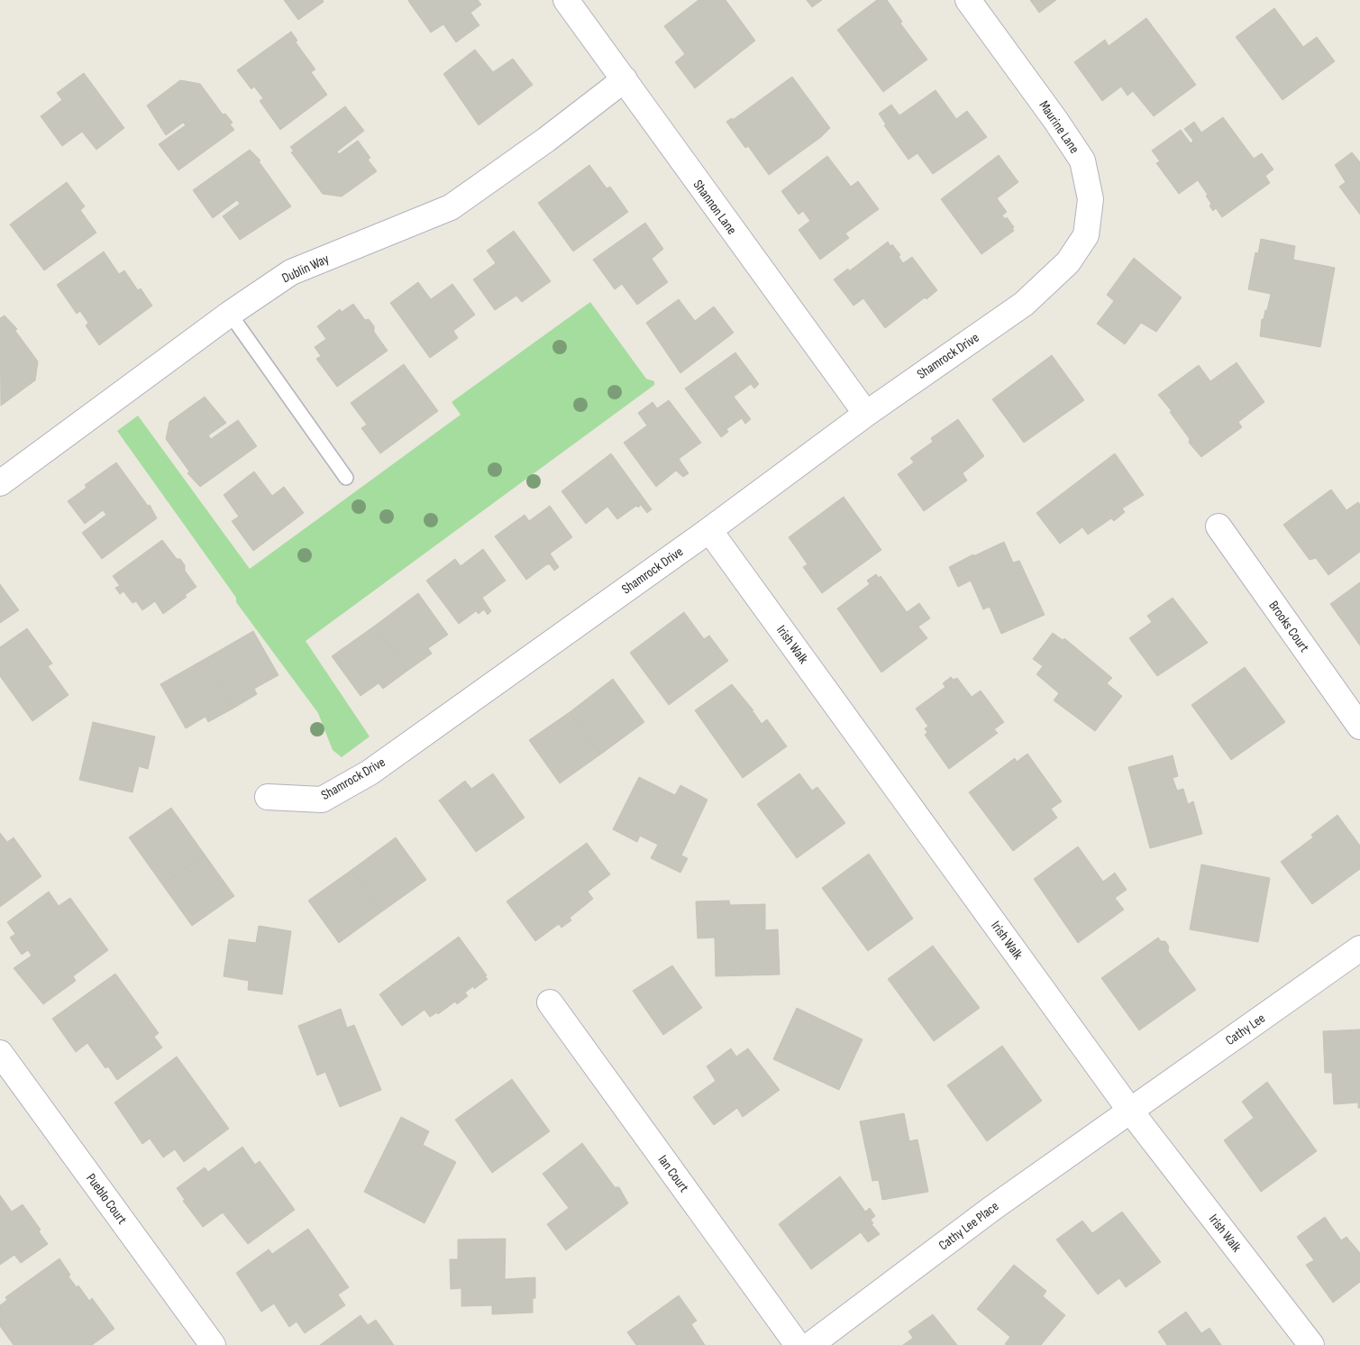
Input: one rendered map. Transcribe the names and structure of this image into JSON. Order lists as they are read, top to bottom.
{
  "streets": {
    "street": [
      "Maurine Lane",
      "Shannon Lane",
      "Dublin Way",
      "Shamrock Drive",
      "Brooks Court",
      "Irish Walk",
      "Cathy Lee",
      "Ian Court",
      "Pueblo Court",
      "Cathy Lee Place"
    ]
  },
  "crossings": [
    ["Maurine Lane", "Shamrock Drive"],
    ["Shannon Lane", "Dublin Way"],
    ["Shannon Lane", "Shamrock Drive"],
    ["Shamrock Drive", "Irish Walk"],
    ["Irish Walk", "Cathy Lee"],
    ["Irish Walk", "Cathy Lee Place"],
    ["Cathy Lee", "Cathy Lee Place"]
  ]
}
